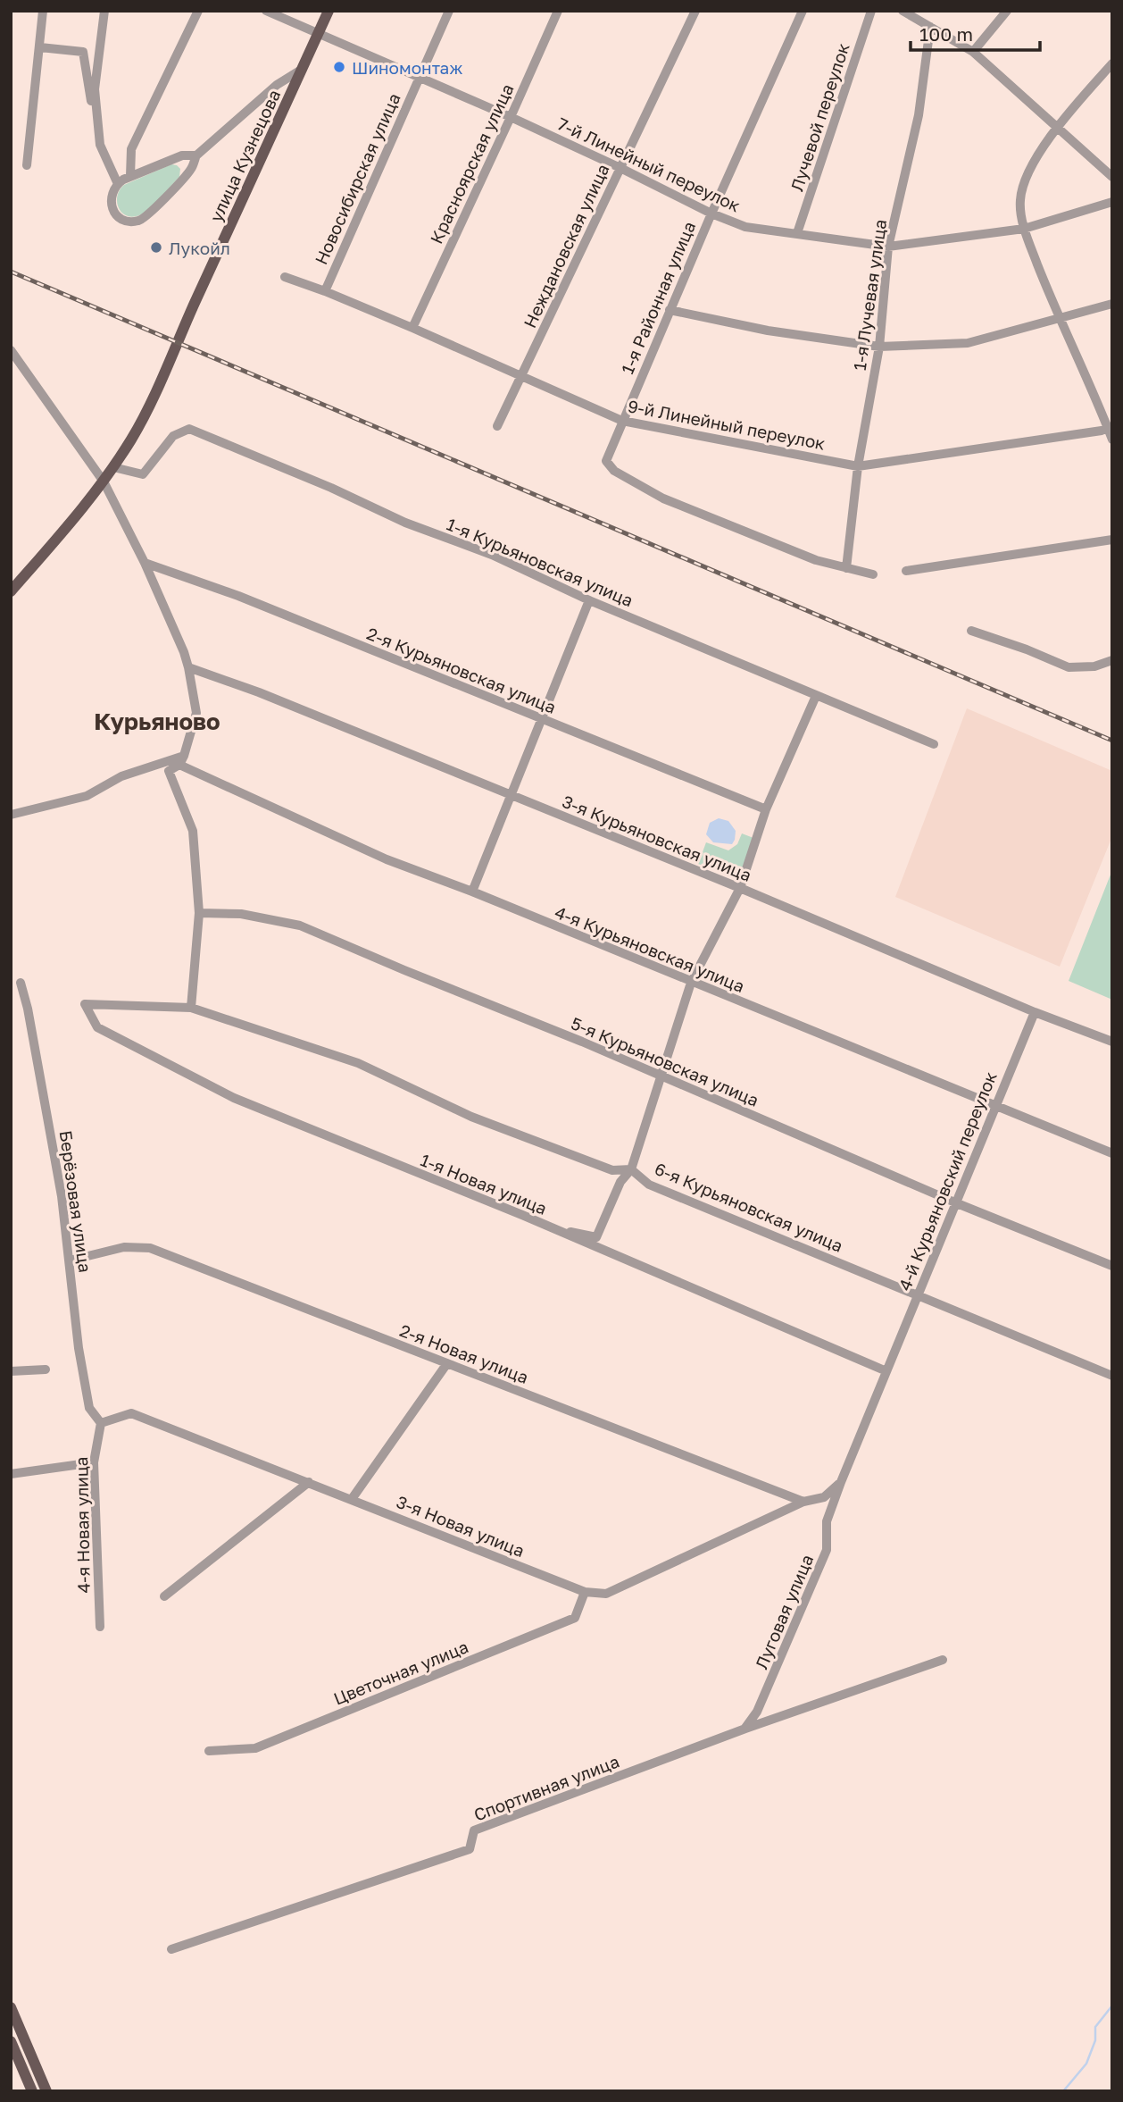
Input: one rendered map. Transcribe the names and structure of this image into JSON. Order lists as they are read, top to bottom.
{
  "streets": {
    "main road": ["улица Кузнецова"],
    "street": [
      "Лучевой переулок",
      "Красноярская улица",
      "7-й Линейный переулок",
      "Новосибирская улица",
      "Неждановская улица",
      "1-я Лучевая улица",
      "1-я Районная улица",
      "9-й Линейный переулок",
      "1-я Курьяновская улица",
      "2-я Курьяновская улица",
      "3-я Курьяновская улица",
      "4-я Курьяновская улица",
      "5-я Курьяновская улица",
      "4-й Курьяновский переулок",
      "1-я Новая улица",
      "Берёзовая улица",
      "6-я Курьяновская улица",
      "2-я Новая улица",
      "4-я Новая улица",
      "3-я Новая улица",
      "Луговая улица",
      "Цветочная улица",
      "Спортивная улица"
    ]
  },
  "crossings": [
    ["Лучевой переулок", "7-й Линейный переулок"],
    ["улица Кузнецова", "7-й Линейный переулок"],
    ["улица Кузнецова", "1-я Курьяновская улица"],
    ["Красноярская улица", "7-й Линейный переулок"],
    ["Красноярская улица", "9-й Линейный переулок"],
    ["7-й Линейный переулок", "Новосибирская улица"],
    ["7-й Линейный переулок", "Неждановская улица"],
    ["7-й Линейный переулок", "1-я Лучевая улица"],
    ["7-й Линейный переулок", "1-я Районная улица"],
    ["Новосибирская улица", "9-й Линейный переулок"],
    ["Неждановская улица", "9-й Линейный переулок"],
    ["1-я Лучевая улица", "1-я Районная улица"],
    ["1-я Лучевая улица", "9-й Линейный переулок"],
    ["1-я Районная улица", "9-й Линейный переулок"],
    ["3-я Курьяновская улица", "4-й Курьяновский переулок"],
    ["4-я Курьяновская улица", "4-й Курьяновский переулок"],
    ["5-я Курьяновская улица", "4-й Курьяновский переулок"],
    ["4-й Курьяновский переулок", "1-я Новая улица"],
    ["4-й Курьяновский переулок", "6-я Курьяновская улица"],
    ["4-й Курьяновский переулок", "Луговая улица"],
    ["1-я Новая улица", "6-я Курьяновская улица"],
    ["1-я Новая улица", "Луговая улица"],
    ["Берёзовая улица", "2-я Новая улица"],
    ["Берёзовая улица", "4-я Новая улица"],
    ["Берёзовая улица", "3-я Новая улица"],
    ["2-я Новая улица", "3-я Новая улица"],
    ["4-я Новая улица", "3-я Новая улица"],
    ["3-я Новая улица", "Цветочная улица"],
    ["Луговая улица", "Спортивная улица"]
  ],
  "districts": ["Курьяново"],
  "places": ["Шиномонтаж", "Лукойл"],
  "scale_bar": "100 m"
}
